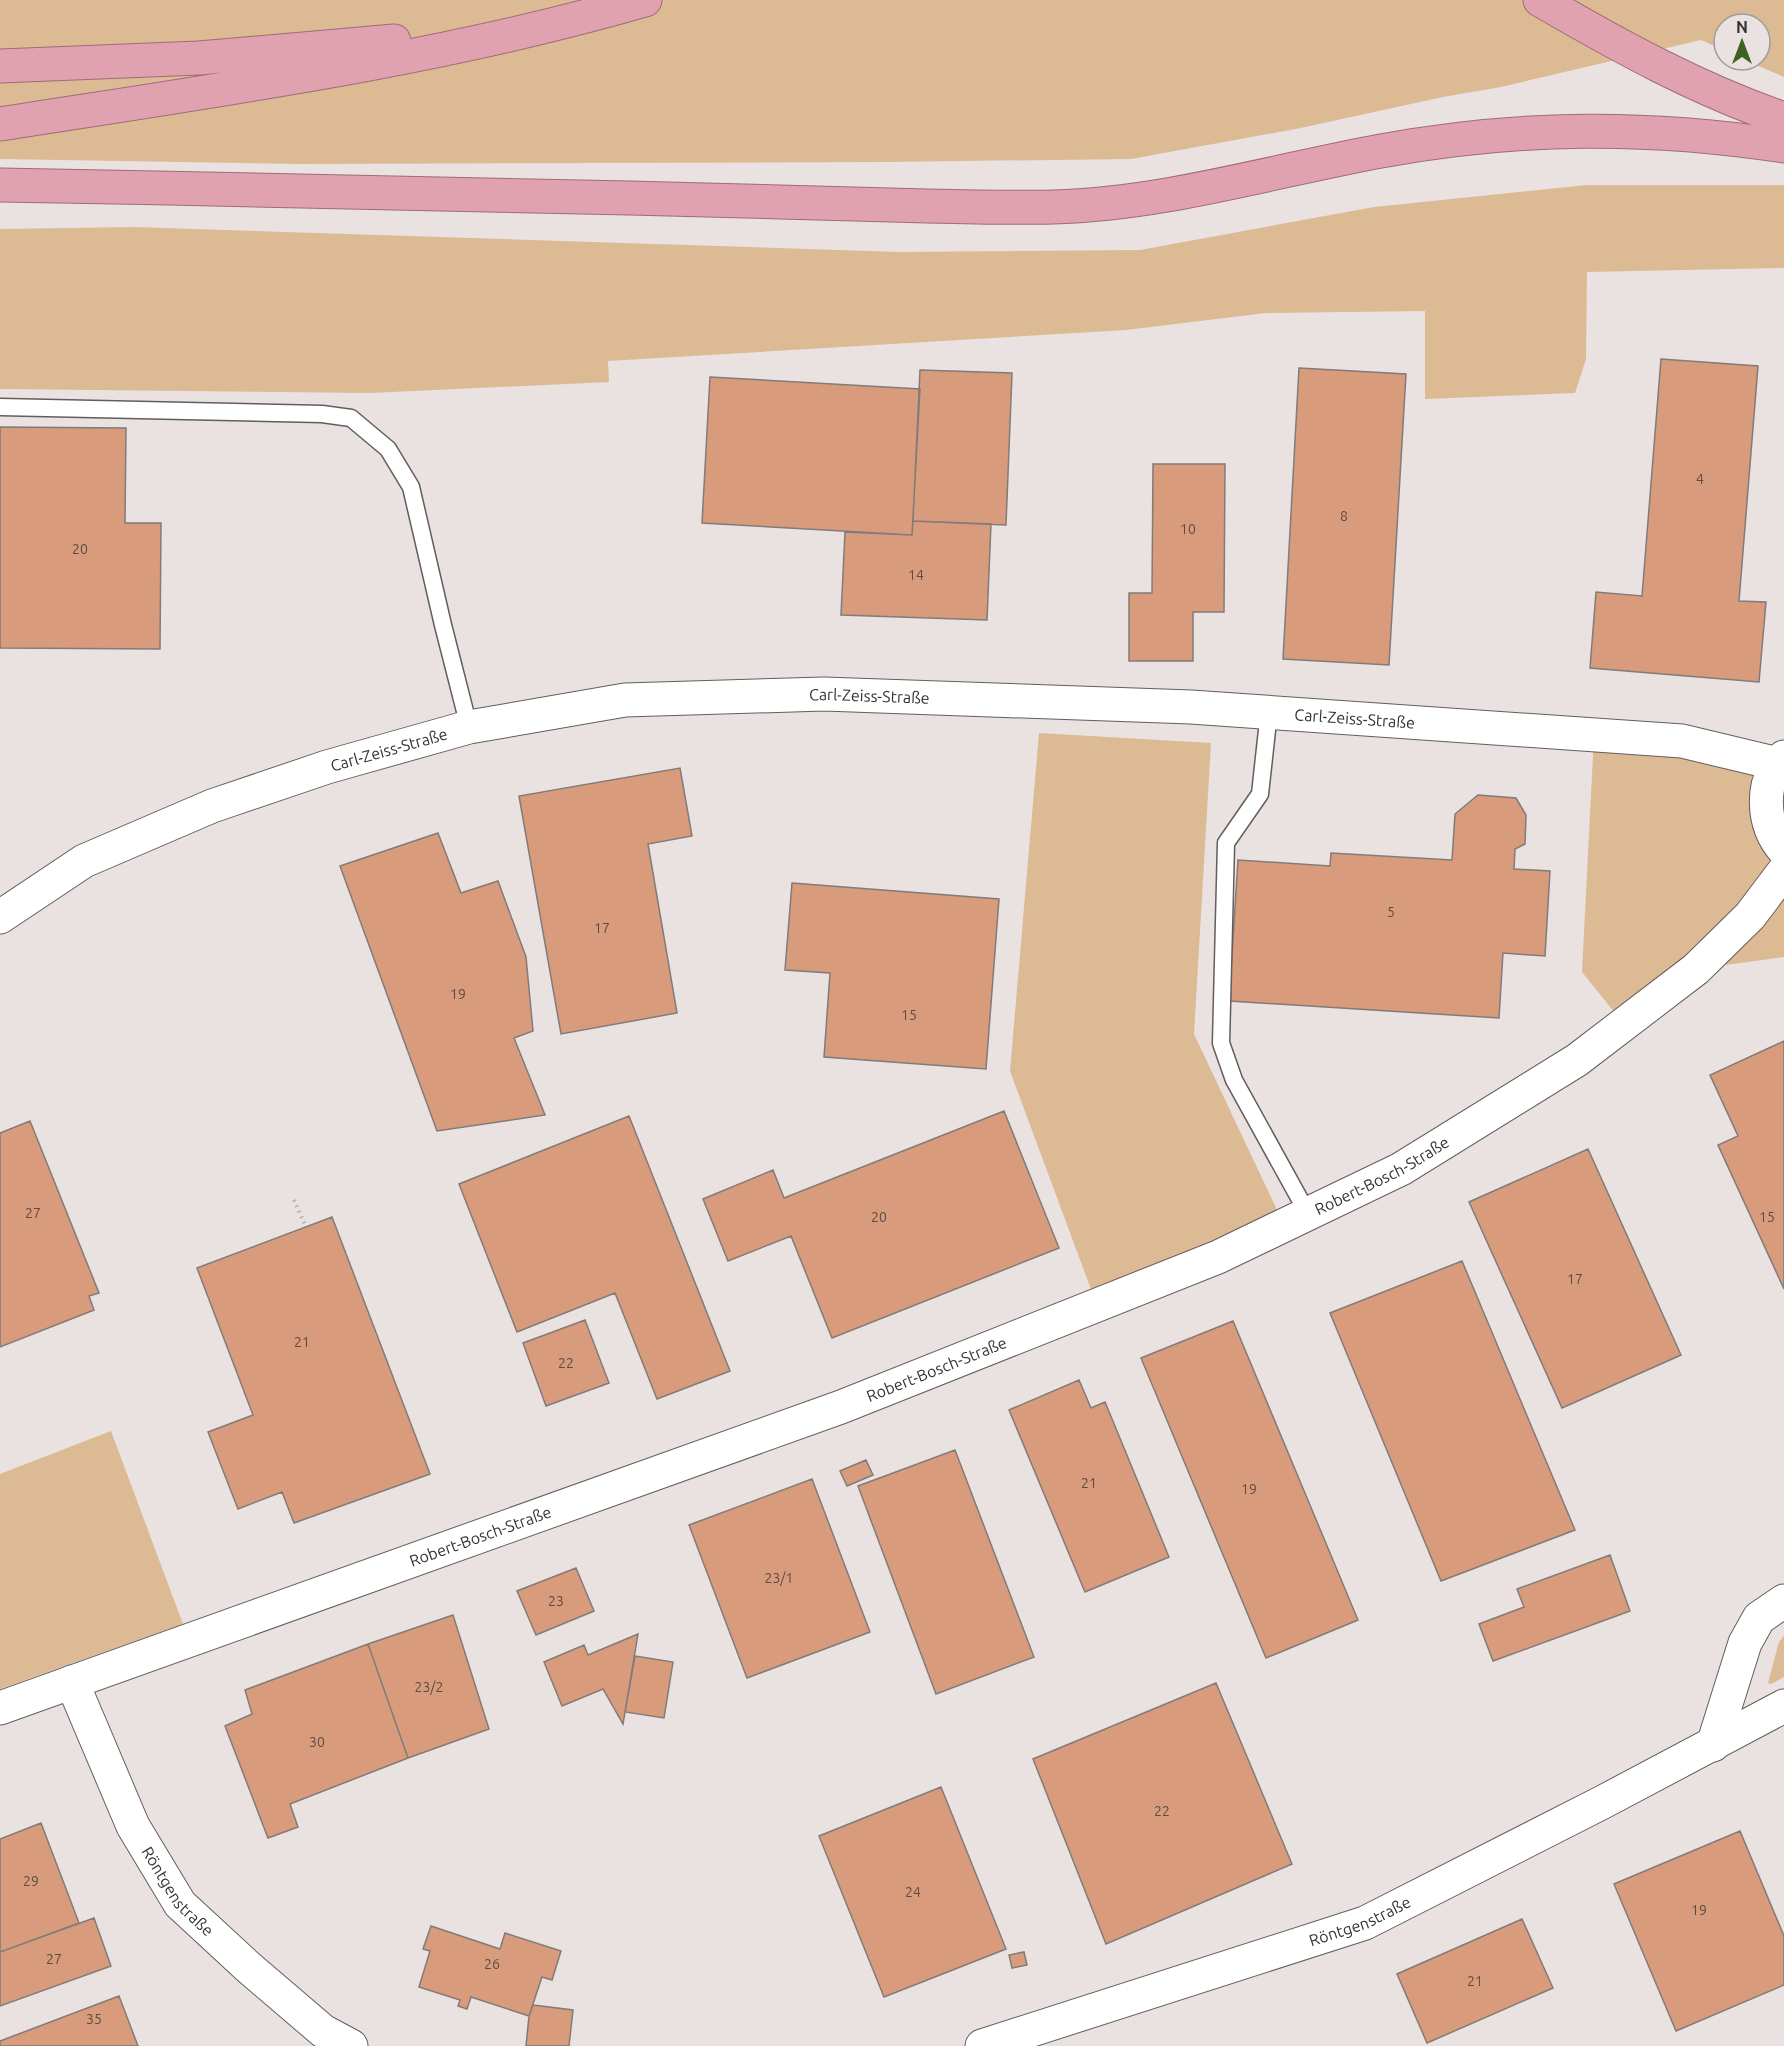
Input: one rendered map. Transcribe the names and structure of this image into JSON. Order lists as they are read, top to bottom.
{
  "streets": {
    "street": ["Carl-Zeiss-Straße", "Robert-Bosch-Straße", "Röntgenstraße"]
  },
  "crossings": [
    ["Robert-Bosch-Straße", "Röntgenstraße"]
  ],
  "house_numbers": [
    "4",
    "8",
    "10",
    "20",
    "14",
    "5",
    "17",
    "19",
    "15",
    "27",
    "20",
    "15",
    "17",
    "21",
    "22",
    "21",
    "19",
    "23/1",
    "23",
    "23/2",
    "30",
    "22",
    "29",
    "24",
    "19",
    "27",
    "26",
    "21",
    "35"
  ],
  "north": "top"
}
